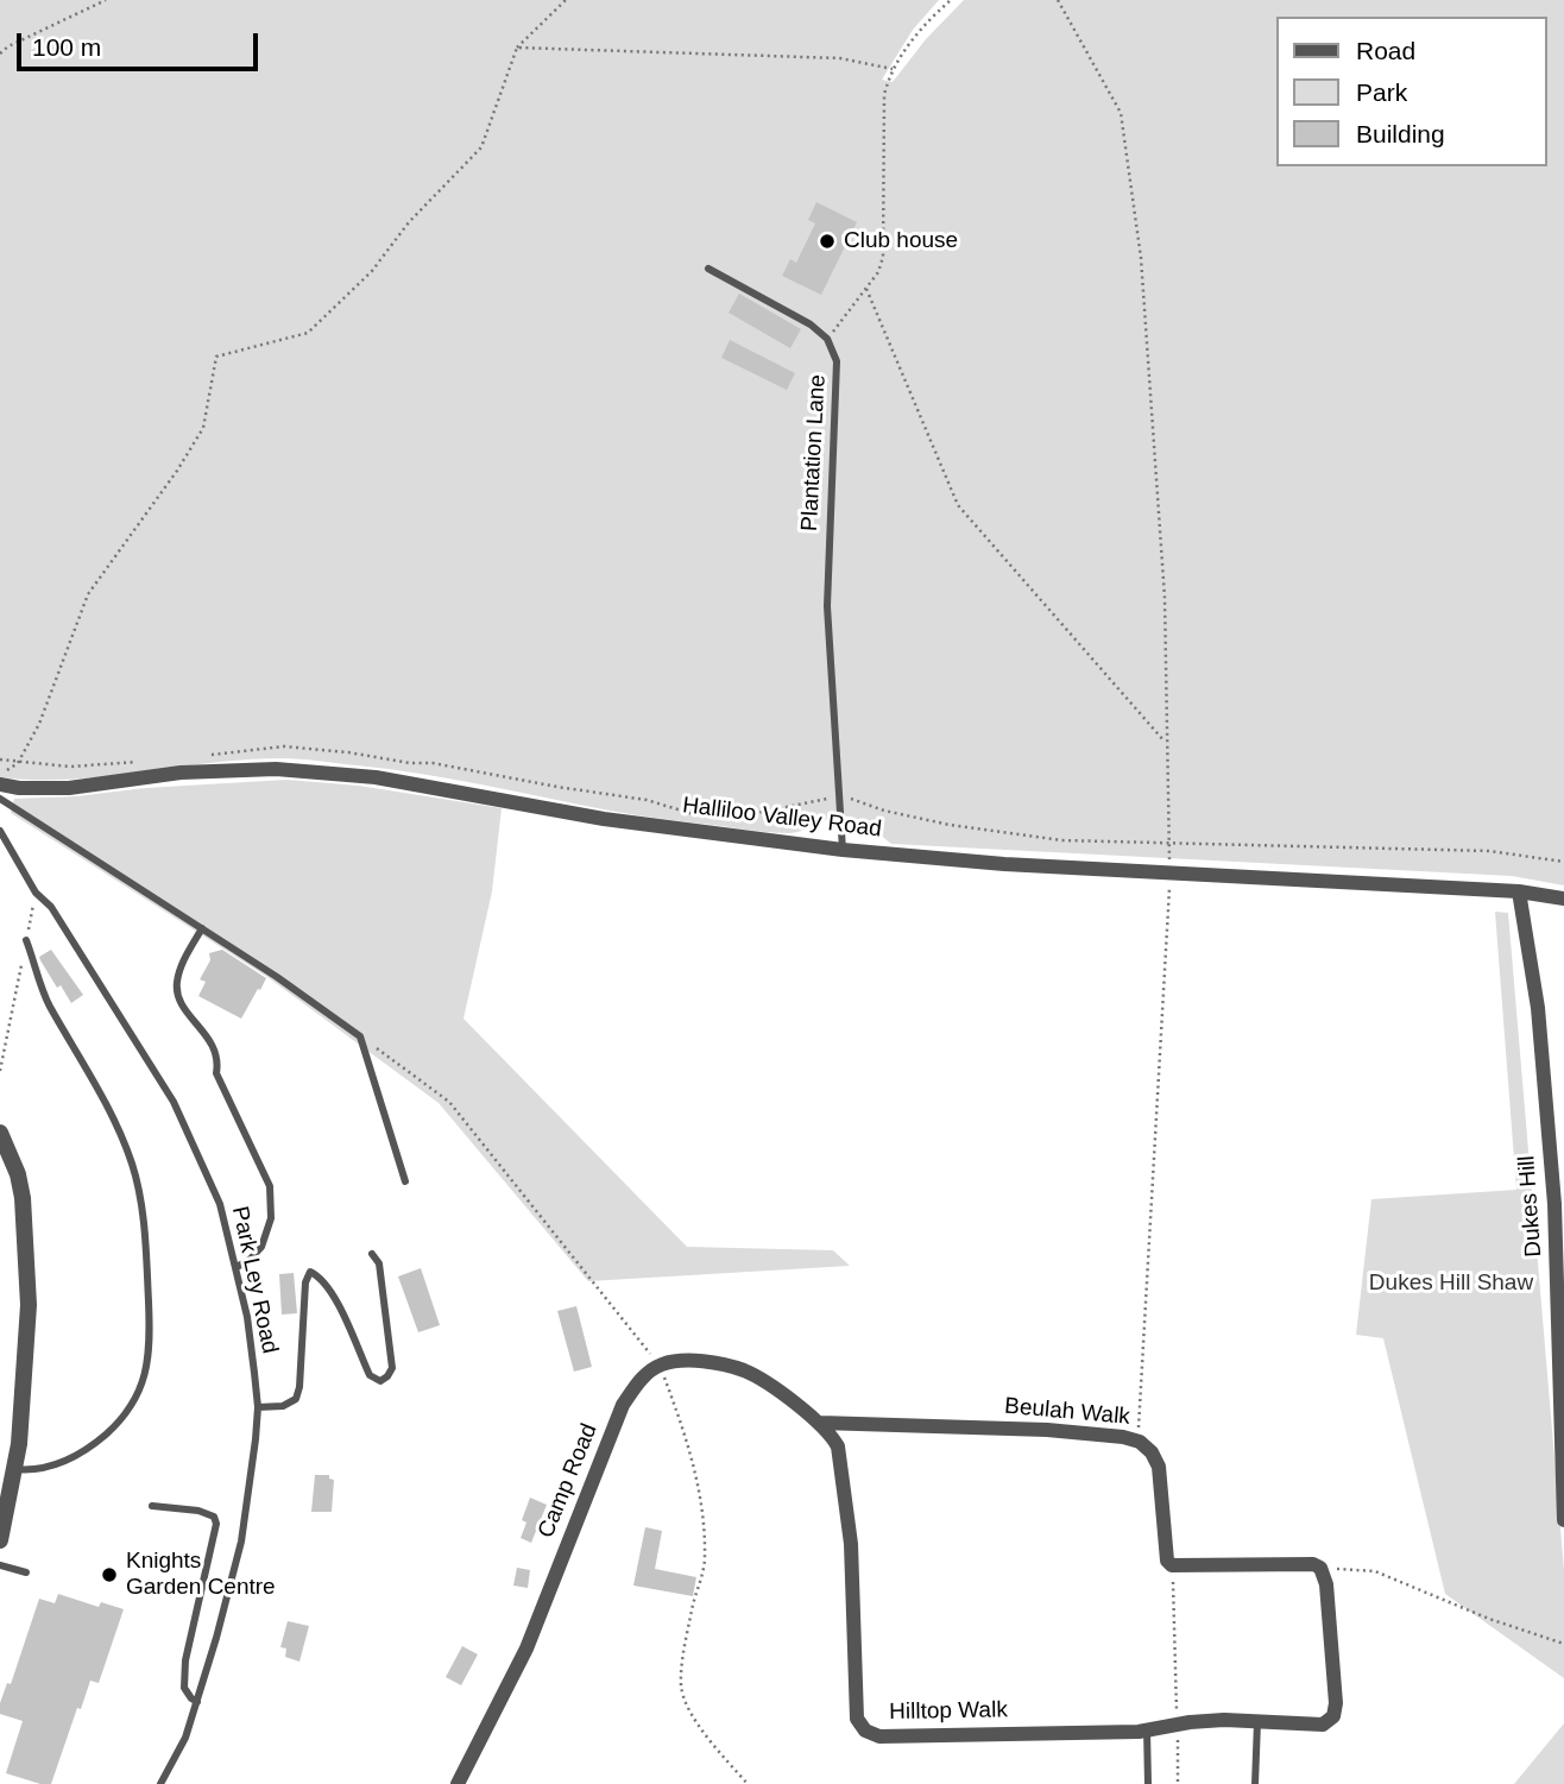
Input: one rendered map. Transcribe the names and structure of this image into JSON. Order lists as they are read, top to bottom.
{
  "streets": {
    "street": [
      "Halliloo Valley Road",
      "Dukes Hill",
      "Beulah Walk",
      "Camp Road",
      "Hilltop Walk"
    ],
    "lane": ["Plantation Lane", "Park Ley Road"]
  },
  "crossings": [
    ["Plantation Lane", "Halliloo Valley Road"],
    ["Halliloo Valley Road", "Dukes Hill"],
    ["Beulah Walk", "Hilltop Walk"]
  ],
  "parks": ["Dukes Hill Shaw"],
  "places": ["Club house", "Knights Garden Centre"],
  "legend": ["Road", "Park", "Building"],
  "scale_bar": "100 m"
}
